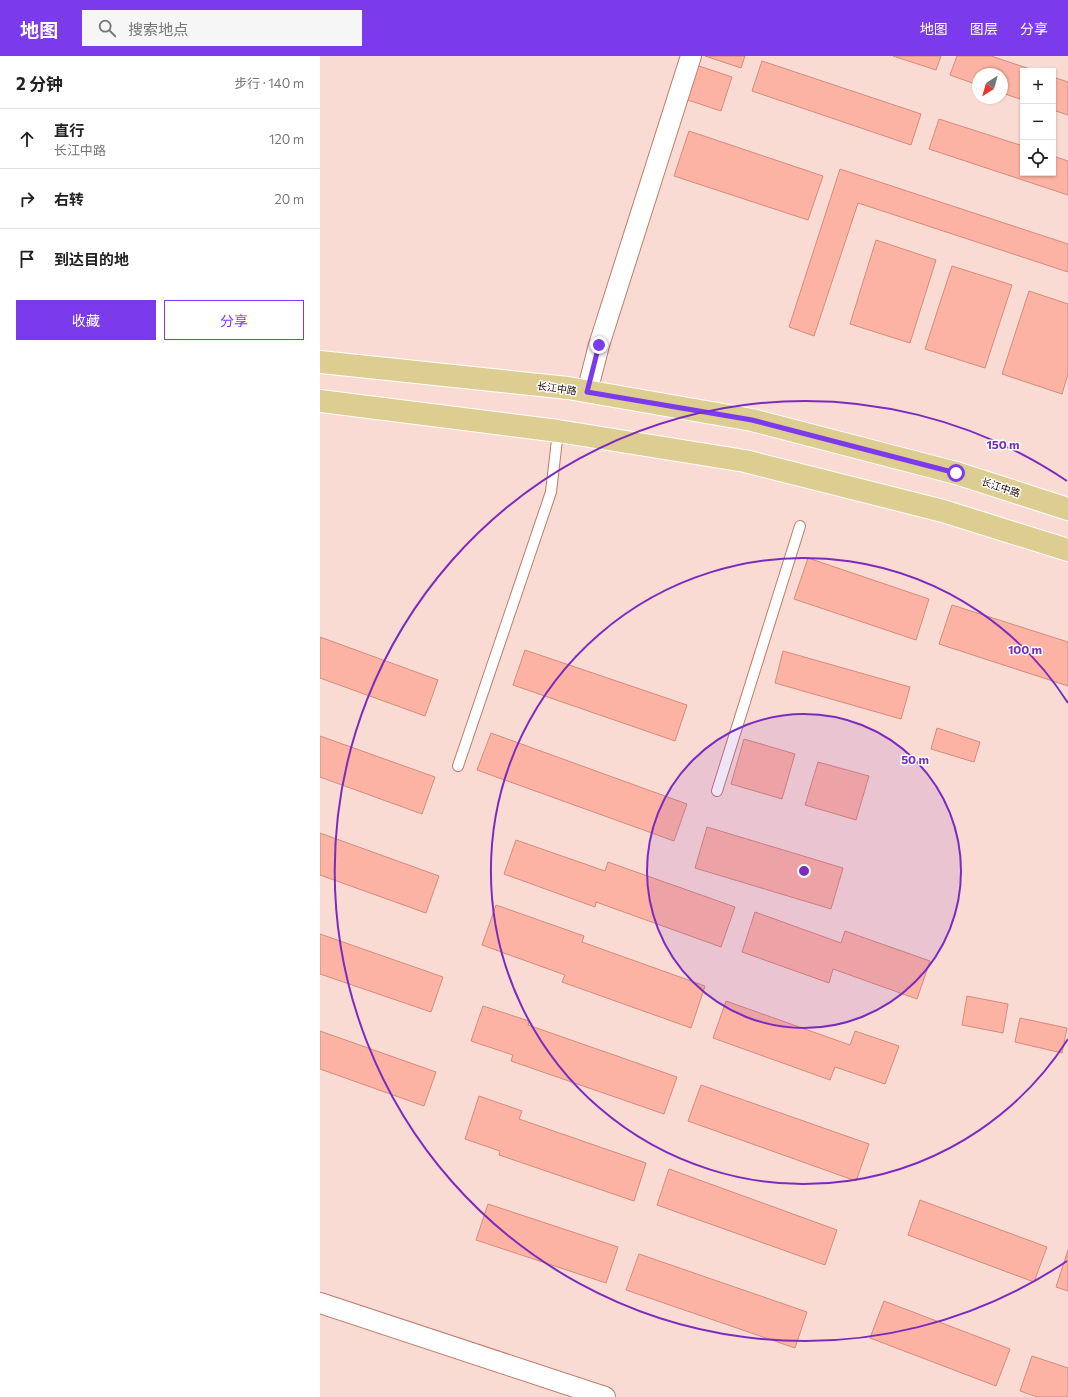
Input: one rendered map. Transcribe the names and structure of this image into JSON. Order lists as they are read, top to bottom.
{
  "streets": {
    "main road": ["长江中路"]
  },
  "north": "bottom left",
  "page": {
    "header": "地图",
    "search": "搜索地点",
    "nav": ["地图", "图层", "分享"],
    "heading": ["2 分钟", "步行 · 140 m"],
    "map_buttons": ["+", "−"],
    "list": [
      ["直行", "长江中路", "120 m"],
      ["右转", "20 m"],
      "到达目的地"
    ],
    "buttons": ["收藏", "分享"]
  },
  "rings": ["150 m", "100 m", "50 m"]
}
